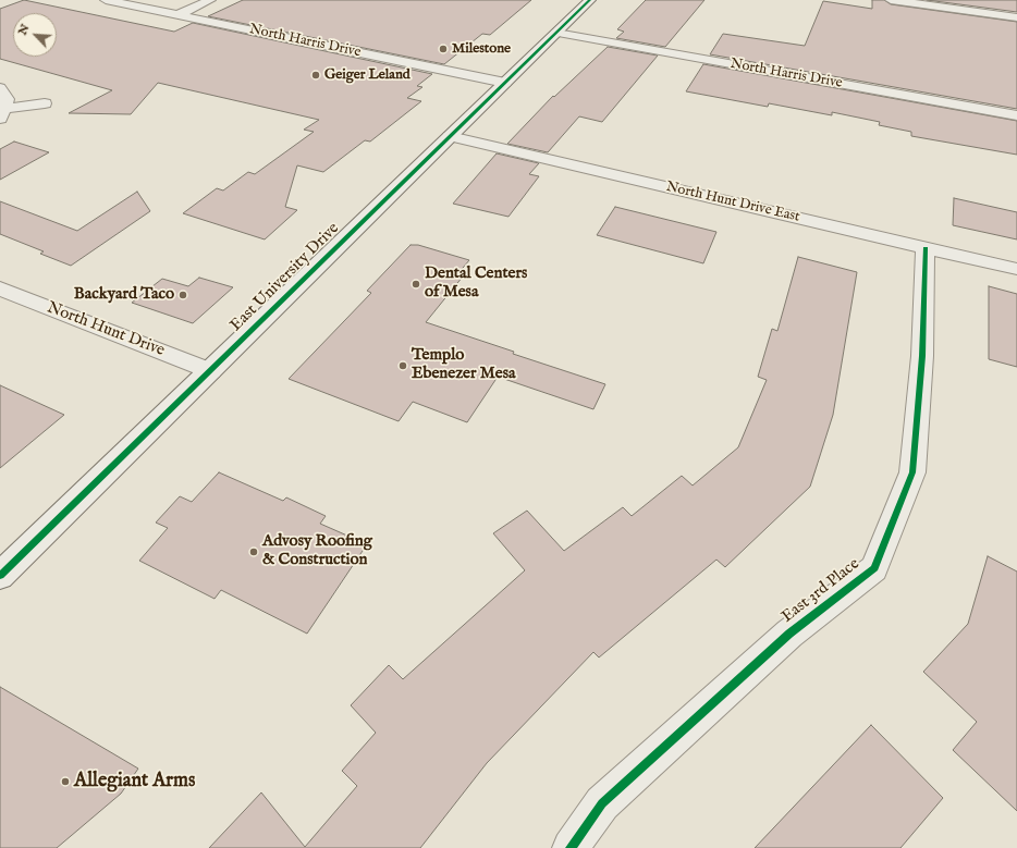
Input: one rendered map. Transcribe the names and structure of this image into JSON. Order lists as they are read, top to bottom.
{
  "streets": {
    "street": [
      "North Harris Drive",
      "North Hunt Drive East",
      "East University Drive",
      "North Hunt Drive",
      "East 3rd Place"
    ]
  },
  "crossings": [
    ["North Harris Drive", "East University Drive"],
    ["North Hunt Drive East", "East University Drive"],
    ["North Hunt Drive East", "East 3rd Place"],
    ["East University Drive", "North Hunt Drive"]
  ],
  "places": [
    "Milestone",
    "Geiger Leland",
    "Dental Centers of Mesa",
    "Backyard Taco",
    "Templo Ebenezer Mesa",
    "Advosy Roofing & Construction",
    "Allegiant Arms"
  ],
  "north": "top left"
}
